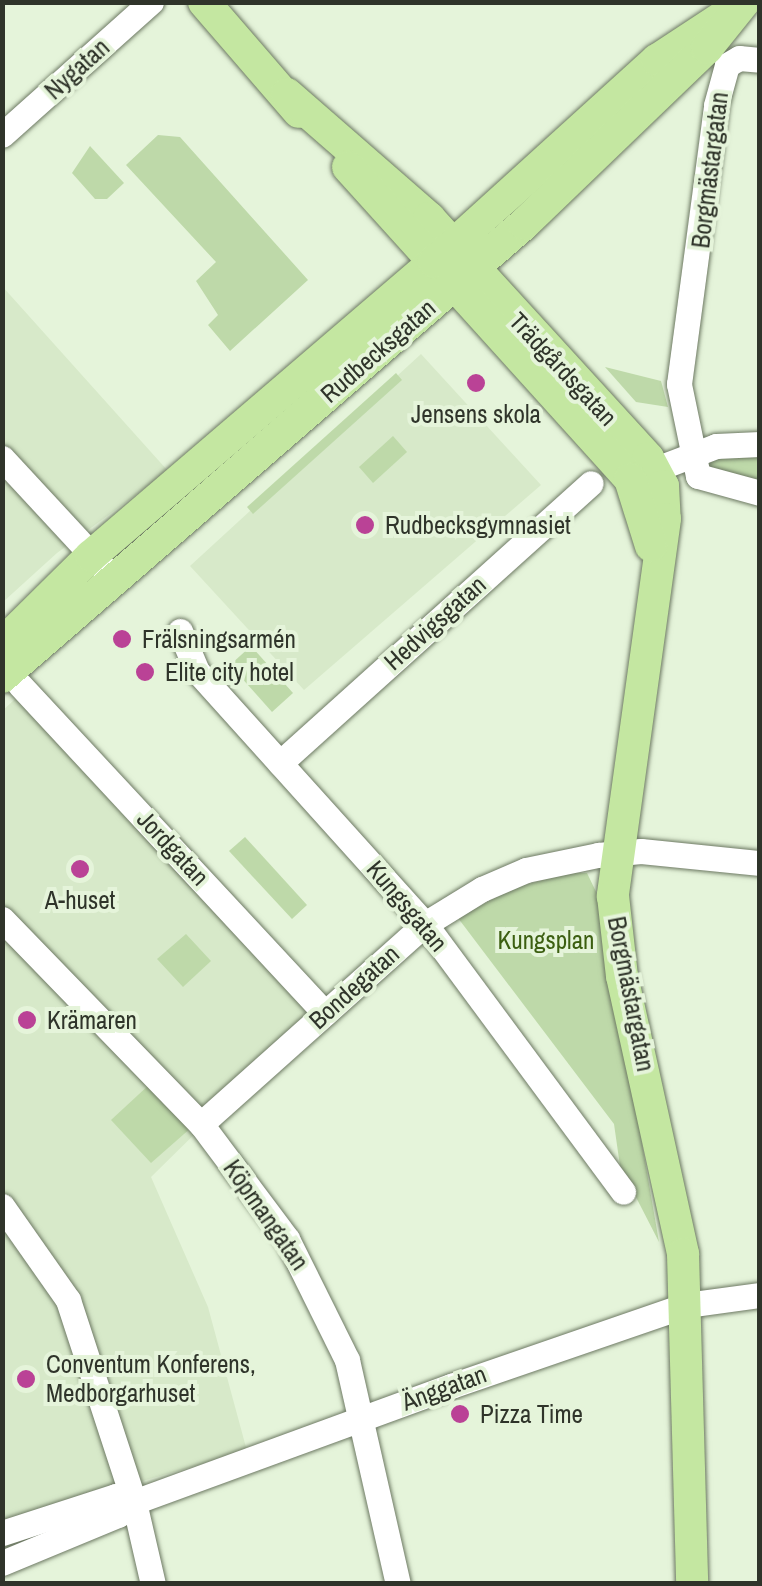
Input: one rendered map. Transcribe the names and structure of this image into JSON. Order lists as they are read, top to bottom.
{
  "streets": {
    "main road": ["Borgmästargatan", "Rudbecksgatan", "Trädgårdsgatan"],
    "street": [
      "Nygatan",
      "Hedvigsgatan",
      "Jordgatan",
      "Kungsgatan",
      "Bondegatan",
      "Köpmangatan",
      "Änggatan"
    ]
  },
  "crossings": [
    ["Borgmästargatan", "Trädgårdsgatan"],
    ["Borgmästargatan", "Bondegatan"],
    ["Borgmästargatan", "Änggatan"],
    ["Rudbecksgatan", "Trädgårdsgatan"],
    ["Rudbecksgatan", "Jordgatan"],
    ["Hedvigsgatan", "Kungsgatan"],
    ["Jordgatan", "Bondegatan"],
    ["Kungsgatan", "Bondegatan"],
    ["Bondegatan", "Köpmangatan"],
    ["Köpmangatan", "Änggatan"]
  ],
  "parks": ["Kungsplan"],
  "places": [
    "Jensens skola",
    "Rudbecksgymnasiet",
    "Frälsningsarmén",
    "Elite city hotel",
    "A-huset",
    "Krämaren",
    "Conventum Konferens, Medborgarhuset",
    "Pizza Time"
  ]
}
